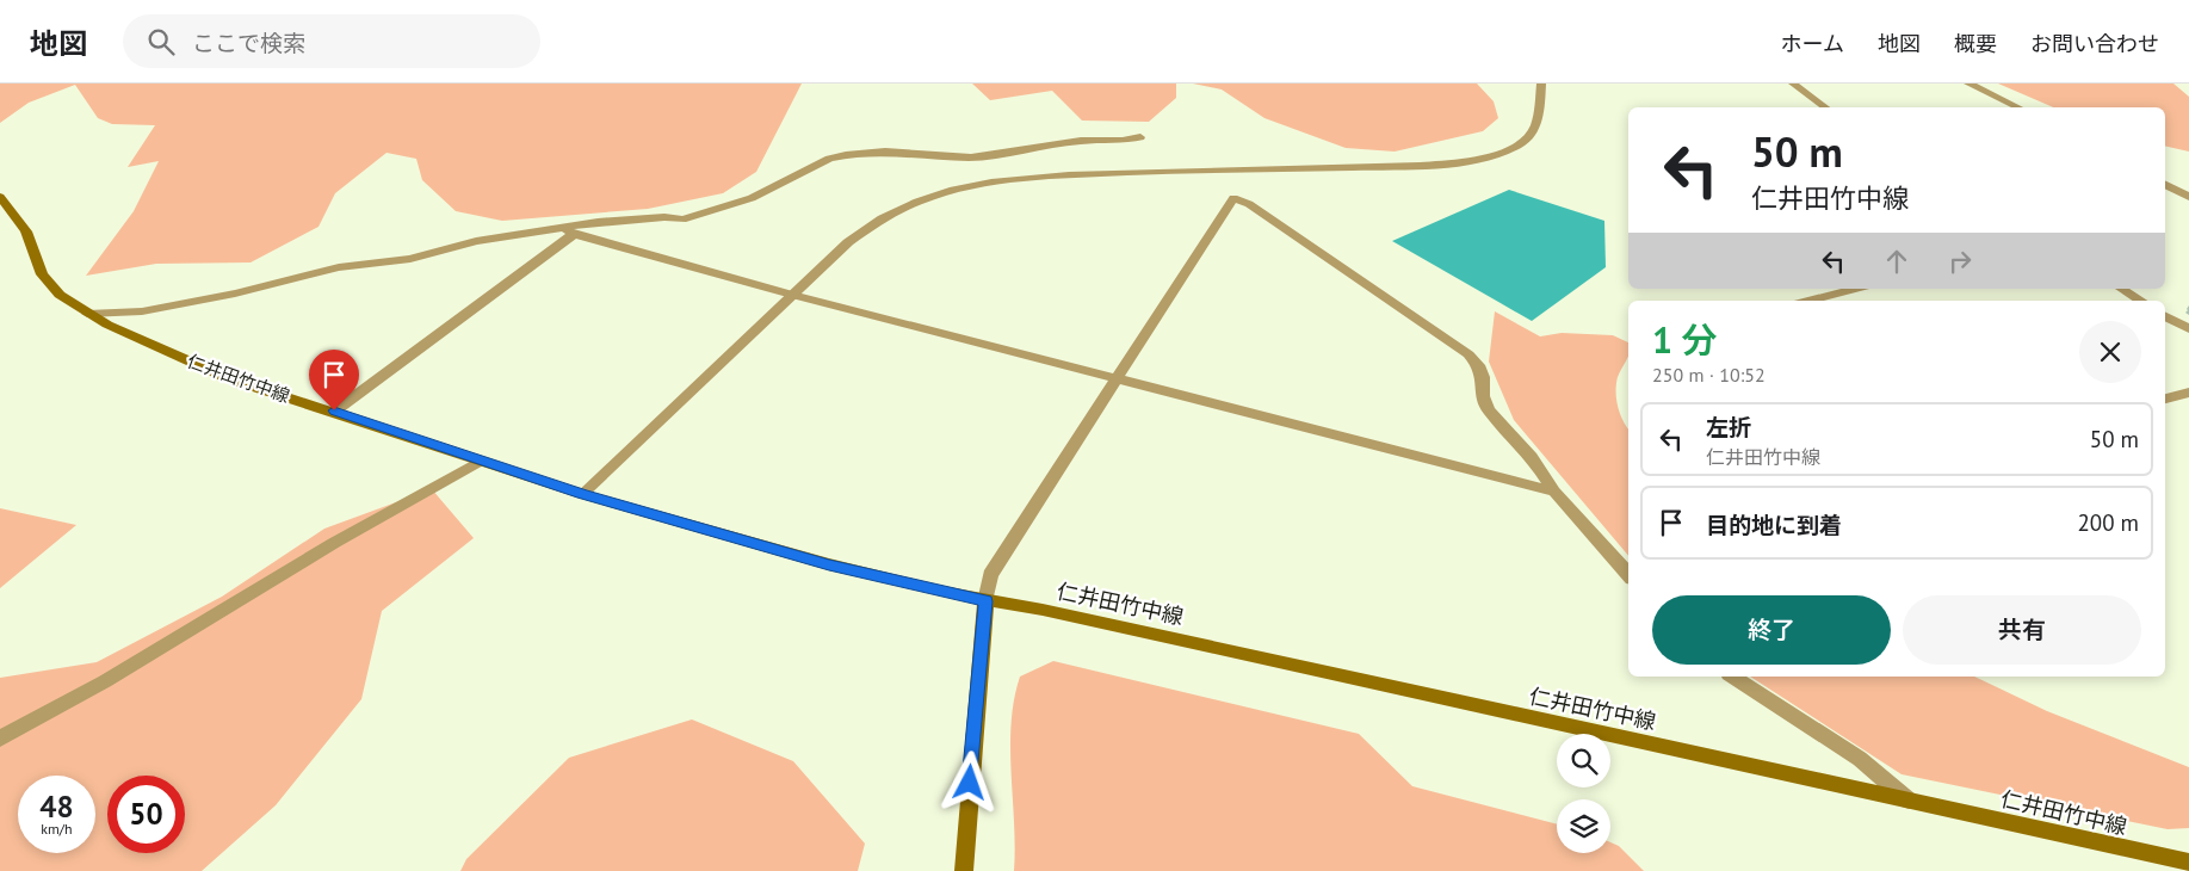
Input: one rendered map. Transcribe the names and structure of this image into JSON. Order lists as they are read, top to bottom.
{
  "streets": {
    "main road": ["仁井田竹中線"]
  },
  "page": {
    "header": "地図",
    "search": "ここで検索",
    "nav": [
      "ホーム",
      "地図",
      "概要",
      "お問い合わせ"
    ],
    "turn": ["50 m", "仁井田竹中線"],
    "heading": ["1 分", "250 m · 10:52"],
    "list": [
      {
        "name": "左折",
        "note": "仁井田竹中線",
        "value": "50 m"
      },
      {
        "name": "目的地に到着",
        "value": "200 m"
      }
    ],
    "buttons": ["終了", "共有"],
    "speed": "48 km/h",
    "limit": "50"
  }
}
